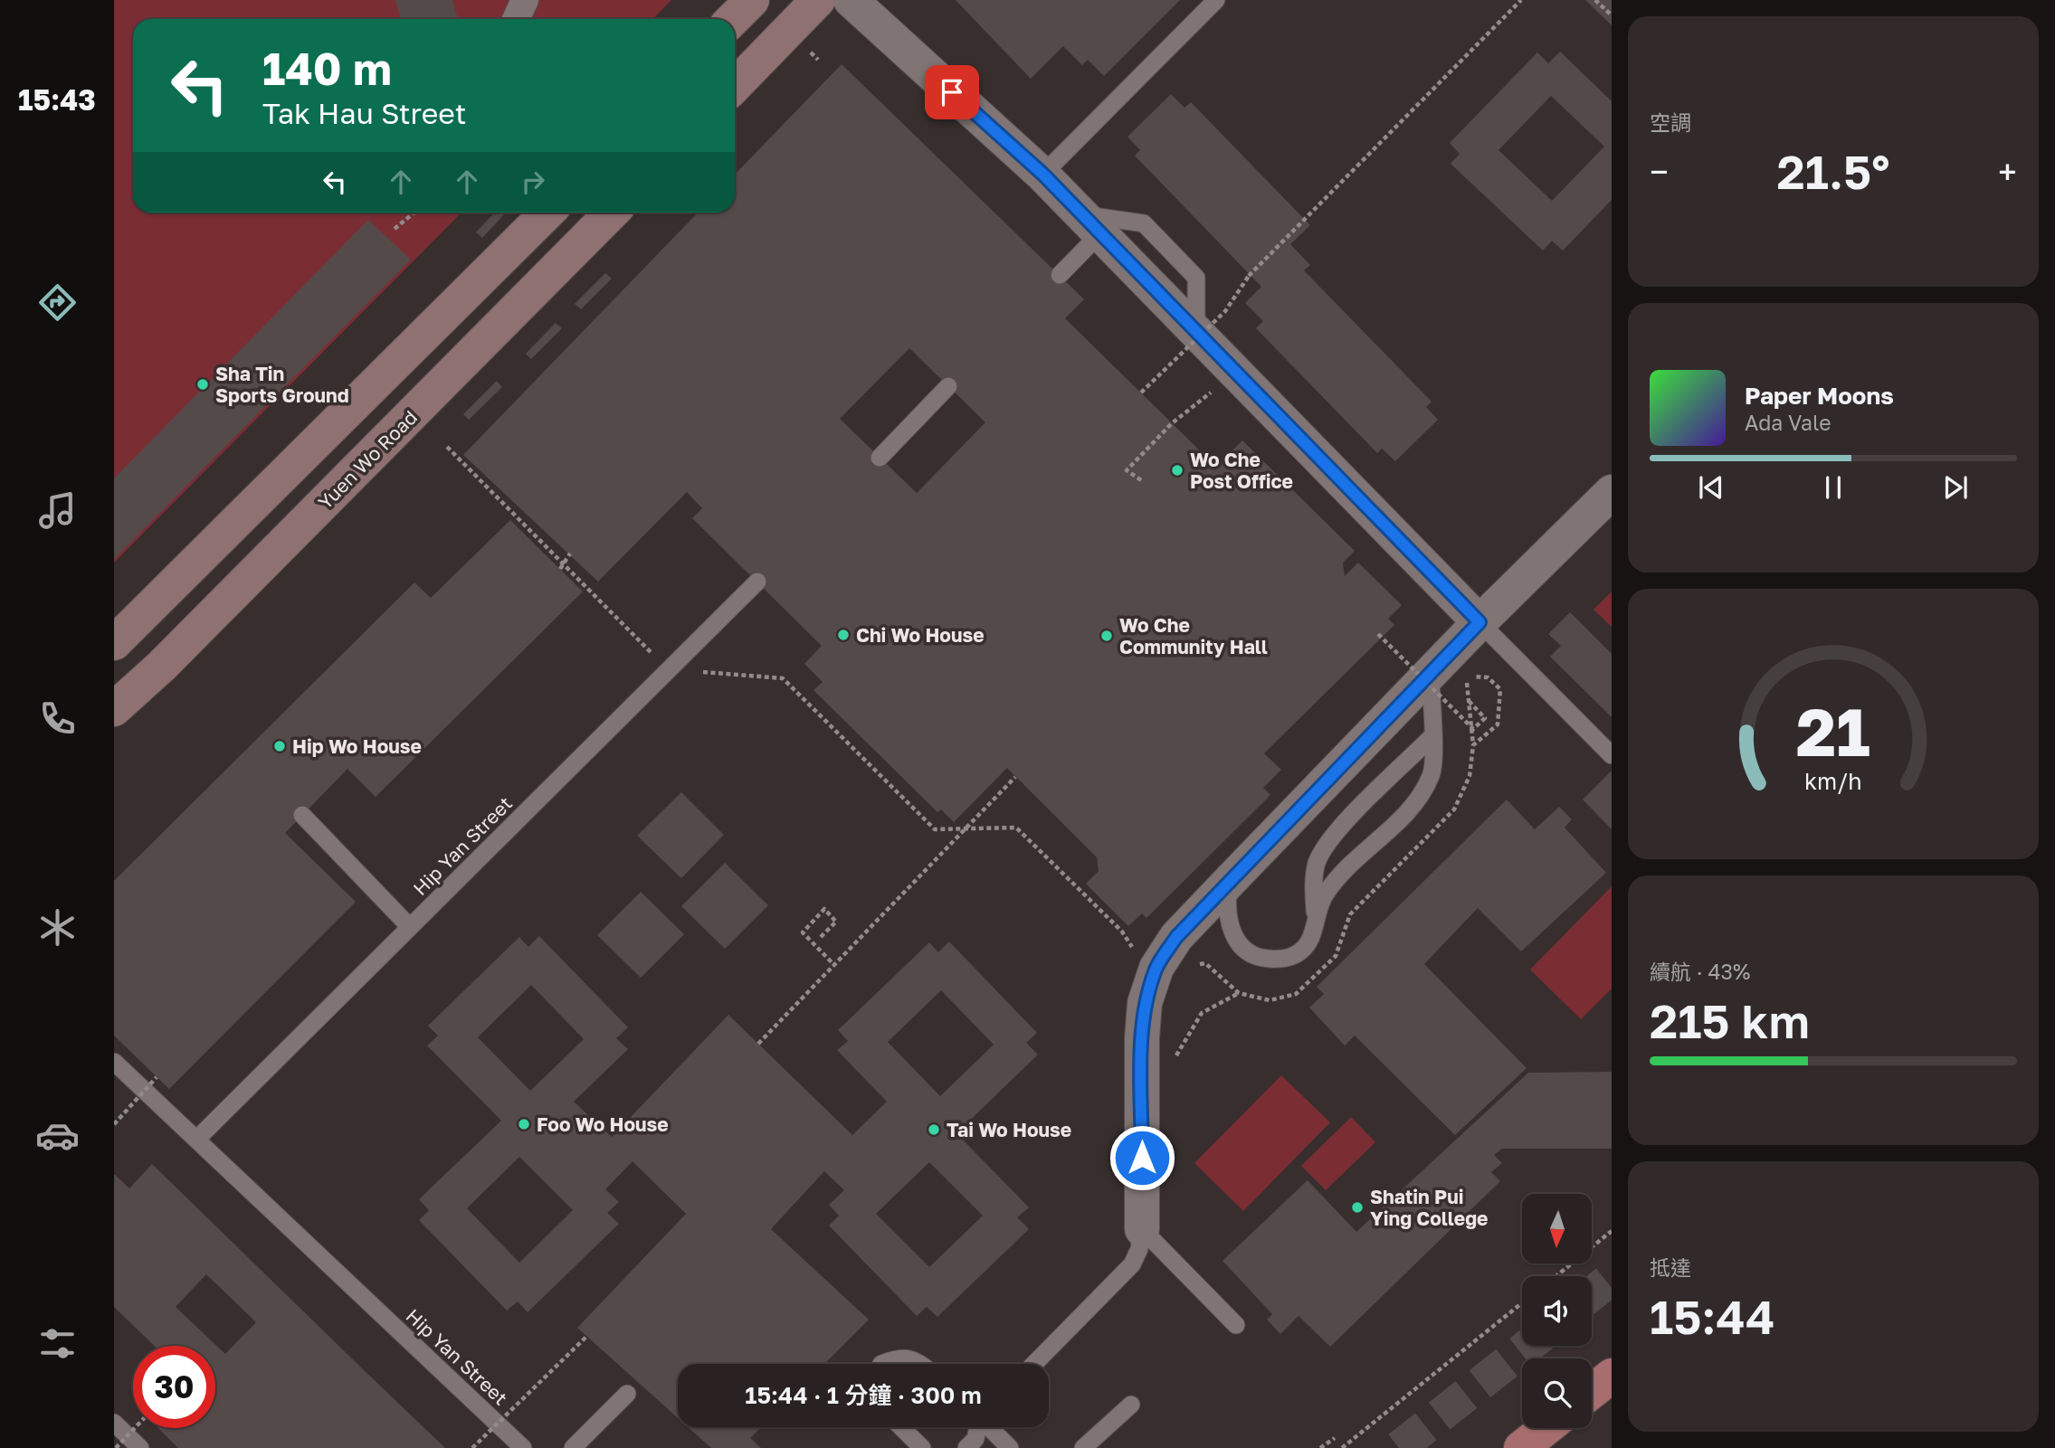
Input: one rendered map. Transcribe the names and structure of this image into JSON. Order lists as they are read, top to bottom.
{
  "streets": {
    "main road": ["Yuen Wo Road"],
    "lane": ["Hip Yan Street"]
  },
  "places": [
    "Sha Tin Sports Ground",
    "Wo Che Post Office",
    "Chi Wo House",
    "Wo Che Community Hall",
    "Hip Wo House",
    "Foo Wo House",
    "Tai Wo House",
    "Shatin Pui Ying College"
  ],
  "north": "bottom",
  "page": {
    "tabs": "15:43",
    "tile": [
      "空調",
      ["續航 · 43%", "215 km"],
      ["抵達", "15:44"]
    ],
    "turn": ["140 m", "Tak Hau Street"],
    "heat": ["−", "21.5°", "+"],
    "song": ["Paper Moons", "Ada Vale"],
    "limit": "30",
    "trip": "15:44 · 1 分鐘 · 300 m",
    "gauge": ["21", "km/h"]
  }
}
